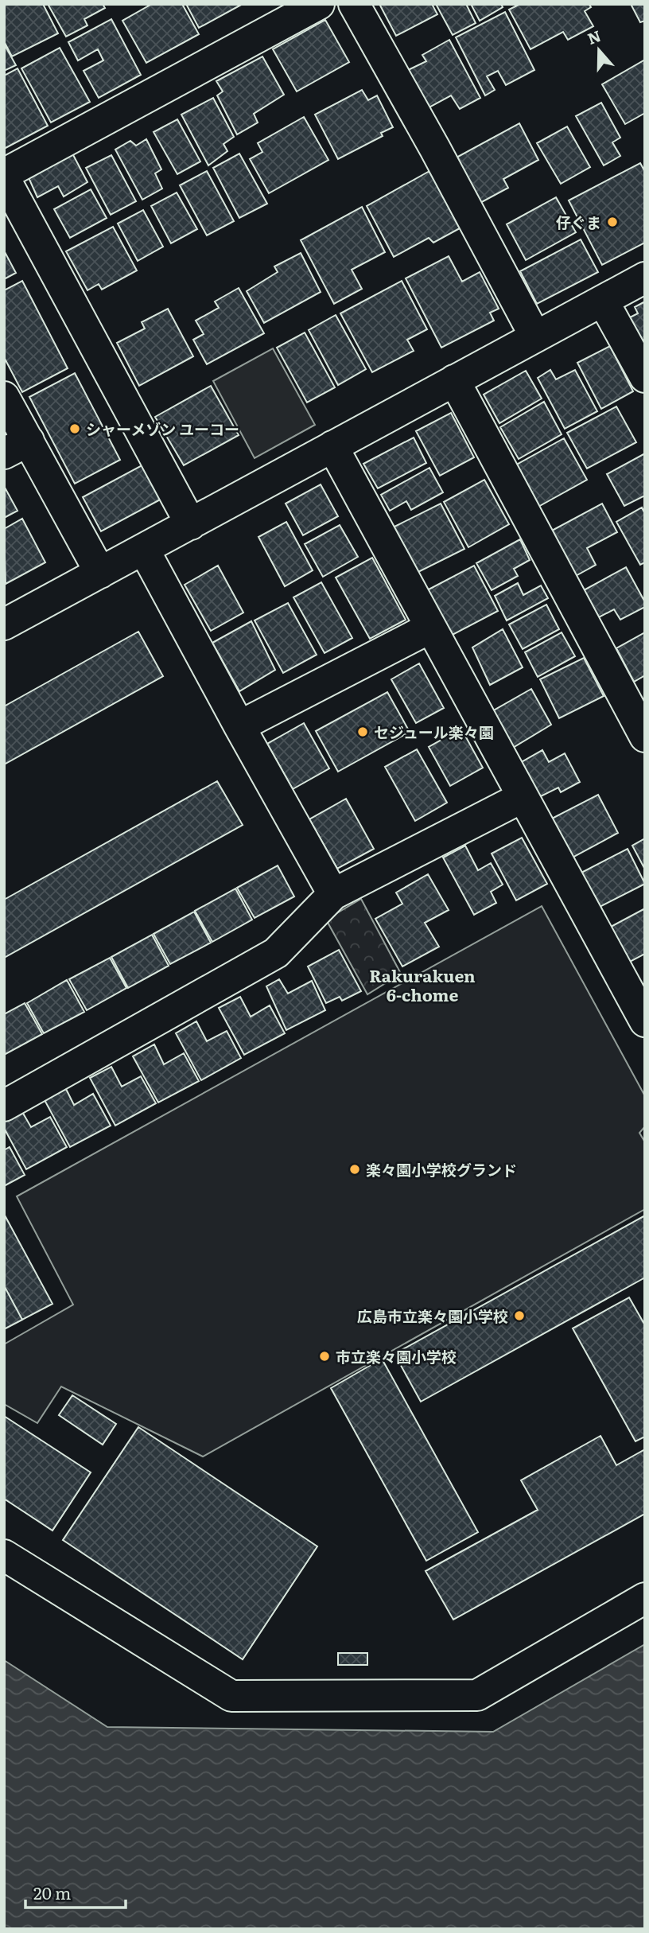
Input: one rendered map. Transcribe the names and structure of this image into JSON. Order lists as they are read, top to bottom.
{
  "districts": ["Rakurakuen 6-chome"],
  "places": [
    "仔ぐま",
    "シャーメゾン ユーコー",
    "セジュール楽々園",
    "楽々園小学校グランド",
    "広島市立楽々園小学校",
    "市立楽々園小学校"
  ],
  "scale_bar": "20 m",
  "north": "top"
}
